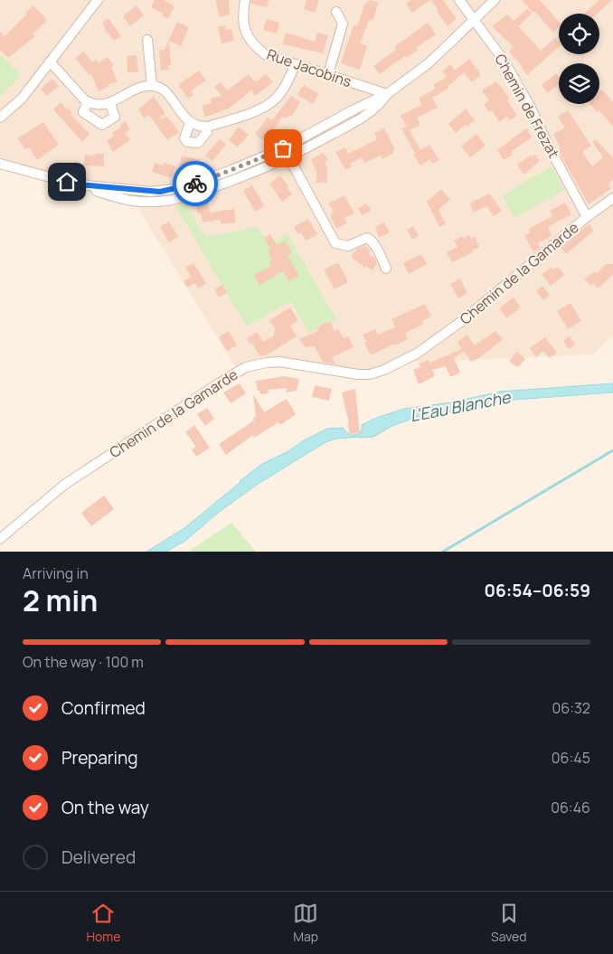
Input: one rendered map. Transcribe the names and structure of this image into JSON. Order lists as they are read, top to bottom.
{
  "streets": {
    "street": ["Rue Jacobins", "Chemin de Frezat", "Chemin de la Gamarde"]
  },
  "crossings": [
    ["Chemin de Frezat", "Chemin de la Gamarde"]
  ],
  "water": ["L'Eau Blanche"],
  "page": {
    "heading": ["2 min", "Arriving in", "06:54–06:59"],
    "bar": "On the way · 100 m",
    "list": [
      ["Confirmed", "06:32"],
      ["Preparing", "06:45"],
      ["On the way", "06:46"],
      "Delivered"
    ],
    "tabs": ["Home", "Map", "Saved"]
  }
}
